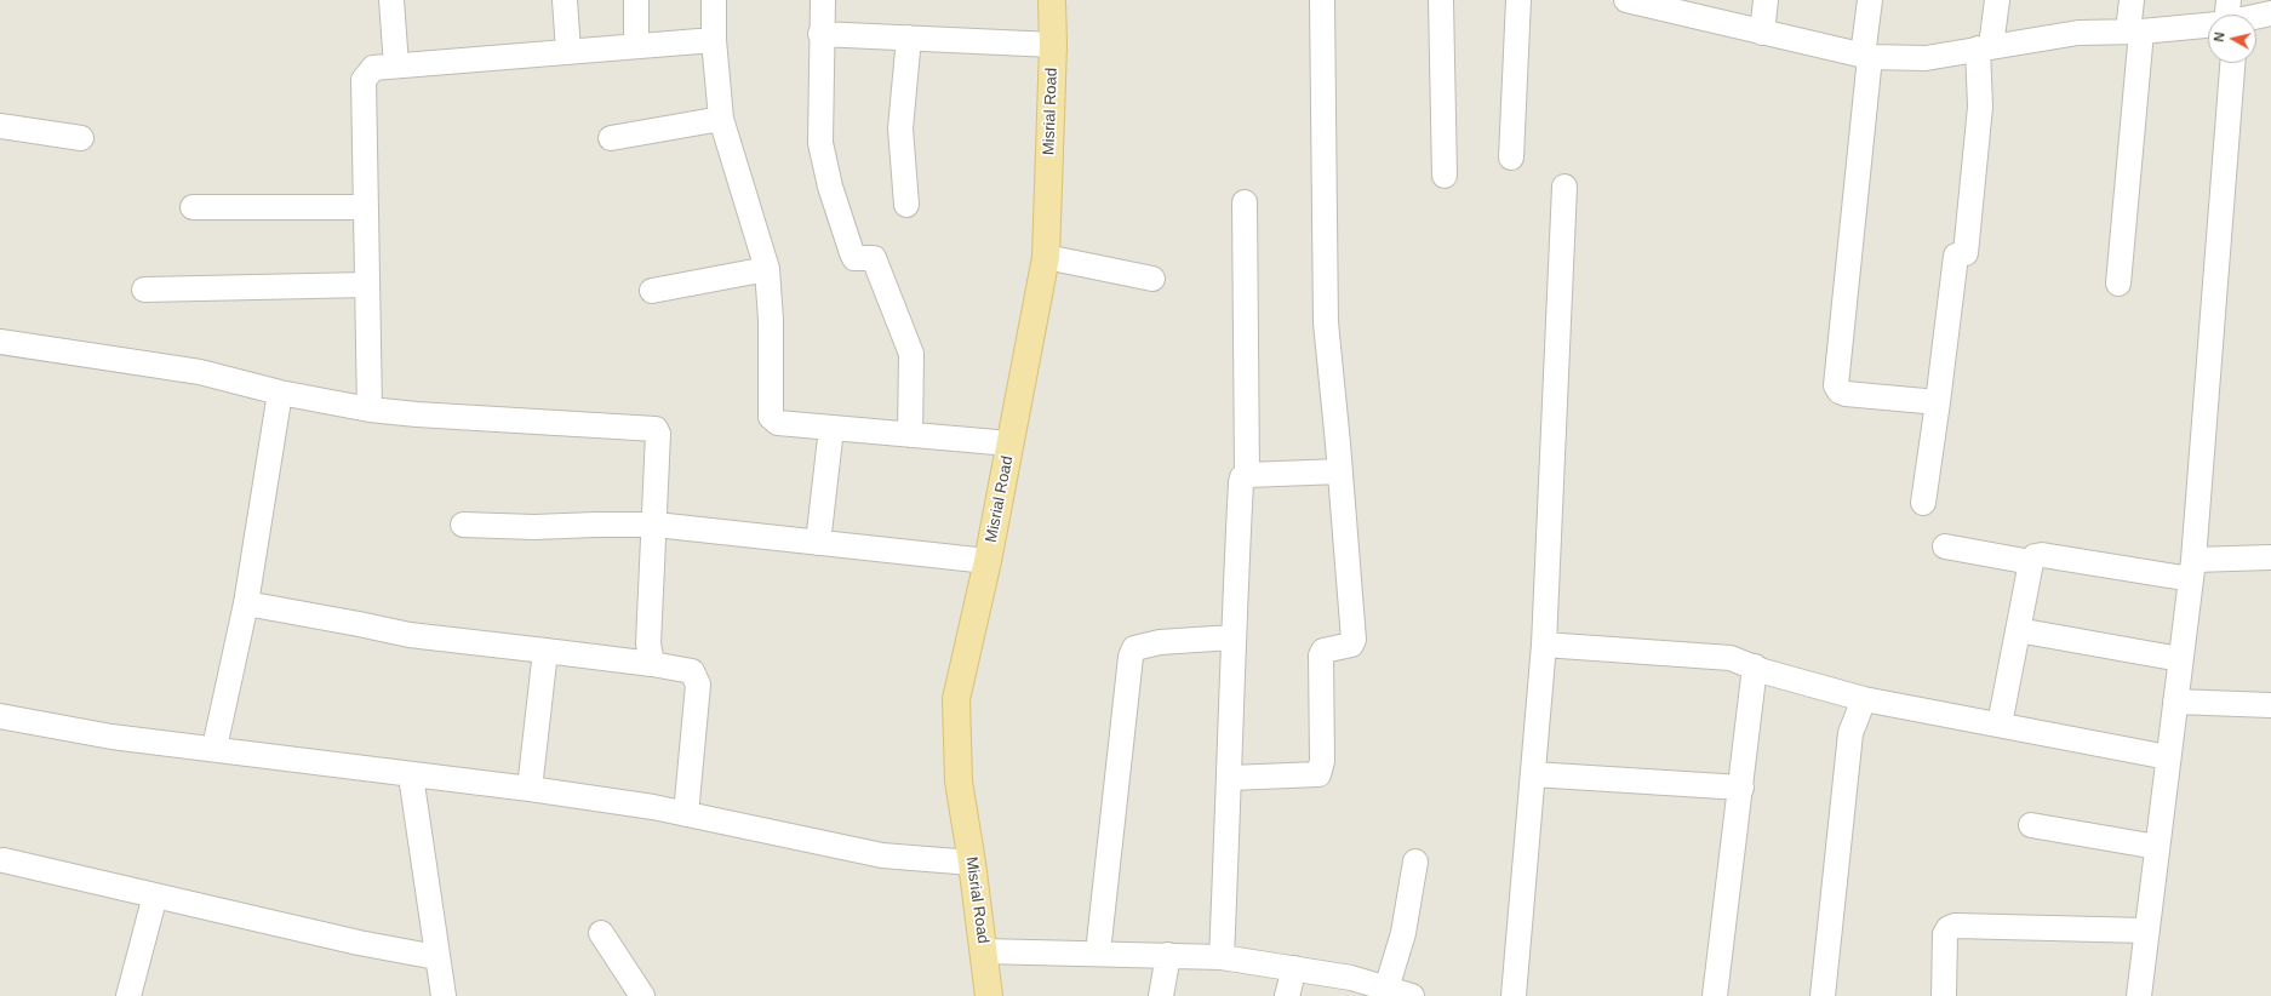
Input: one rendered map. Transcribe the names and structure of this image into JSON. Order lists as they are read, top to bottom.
{
  "streets": {
    "main road": ["Misrial Road"]
  },
  "north": "left"
}
